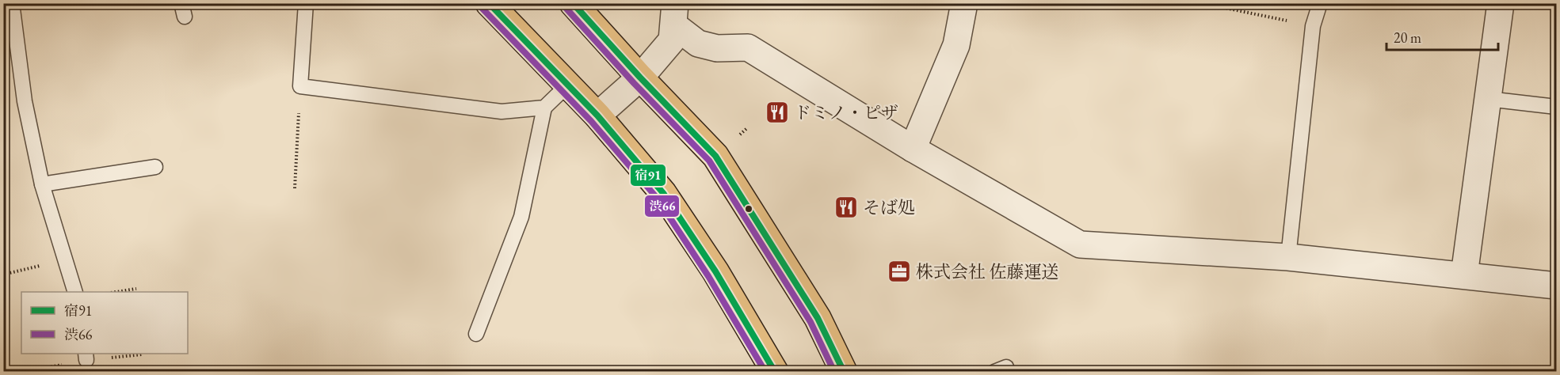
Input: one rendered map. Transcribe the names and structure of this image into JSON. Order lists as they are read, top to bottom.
{
  "places": {
    "restaurant": ["ドミノ・ピザ", "そば処"],
    "office": ["株式会社 佐藤運送"]
  },
  "lines": ["transit line 宿91", "transit line 渋66"],
  "legend": ["宿91", "渋66"],
  "scale_bar": "20 m"
}
